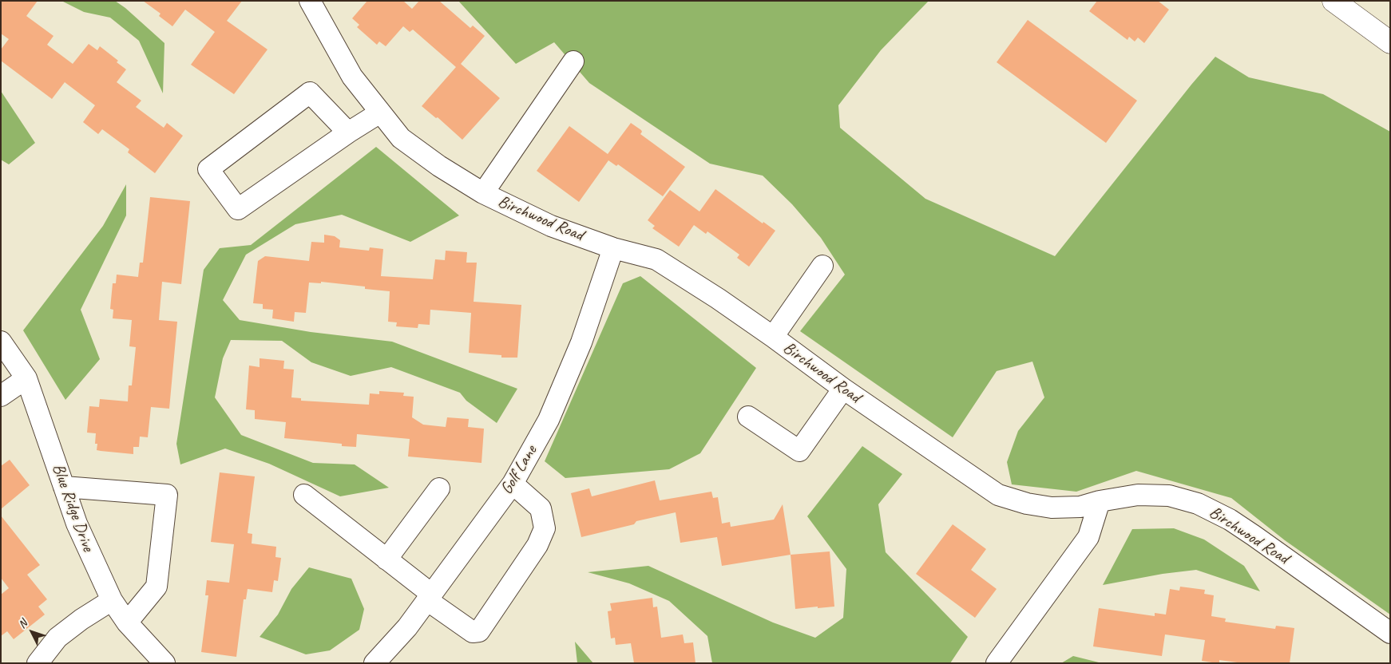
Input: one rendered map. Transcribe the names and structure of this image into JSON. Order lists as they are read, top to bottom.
{
  "streets": {
    "street": ["Birchwood Road", "Golf Lane", "Blue Ridge Drive"]
  },
  "crossings": [
    ["Birchwood Road", "Golf Lane"]
  ],
  "north": "top left"
}
